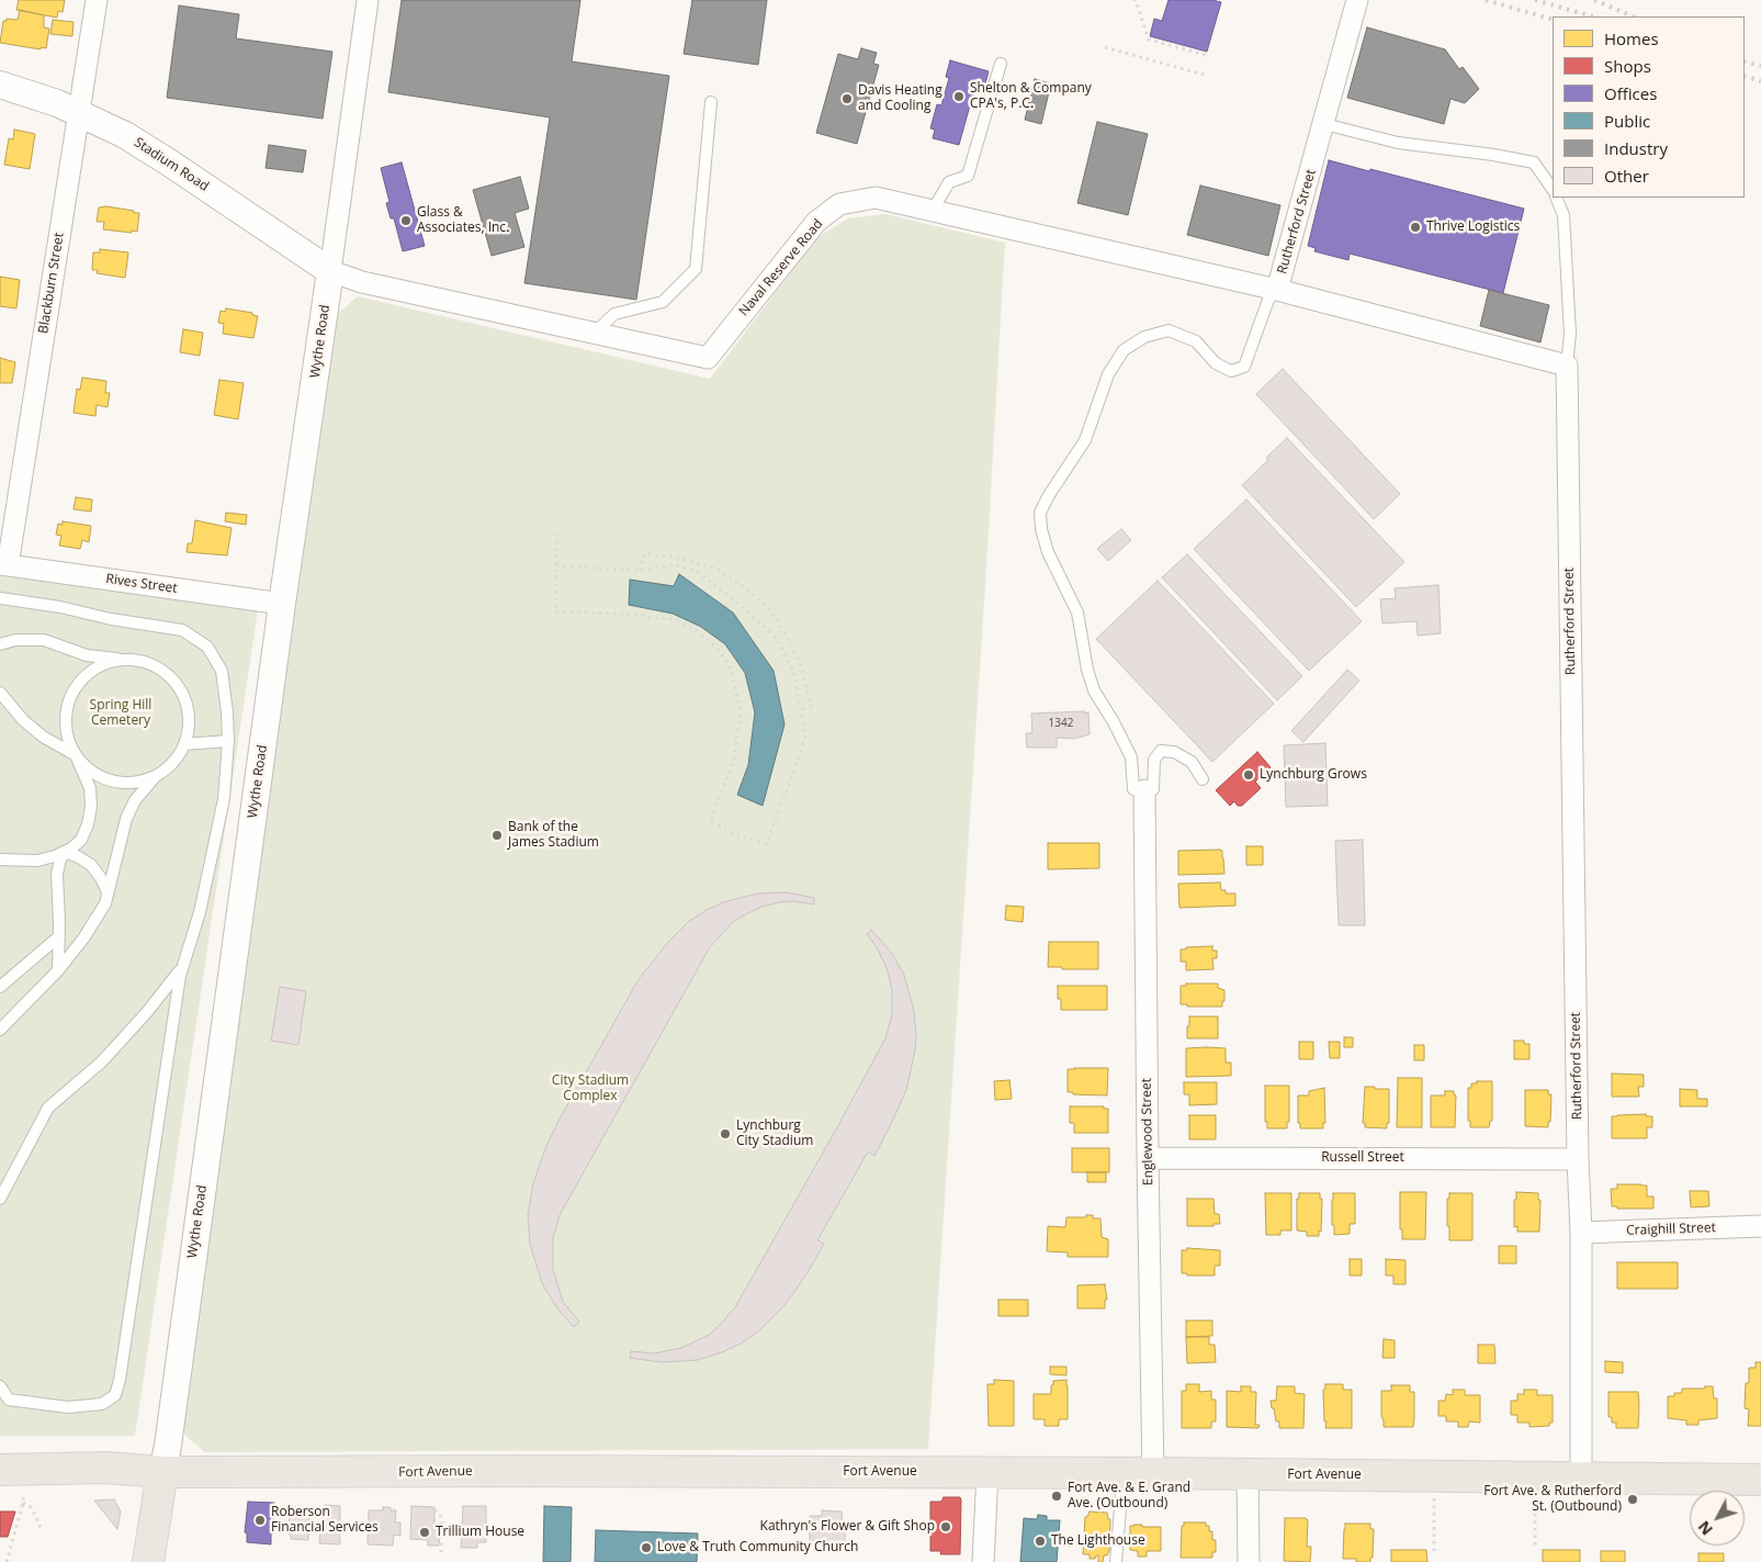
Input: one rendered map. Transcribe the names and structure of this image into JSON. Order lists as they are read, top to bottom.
{
  "streets": {
    "main road": ["Wythe Road", "Fort Avenue"],
    "street": [
      "Stadium Road",
      "Rutherford Street",
      "Naval Reserve Road",
      "Blackburn Street",
      "Rives Street",
      "Englewood Street",
      "Russell Street",
      "Craighill Street"
    ]
  },
  "crossings": [
    ["Stadium Road", "Naval Reserve Road"],
    ["Stadium Road", "Blackburn Street"],
    ["Stadium Road", "Wythe Road"],
    ["Rutherford Street", "Naval Reserve Road"],
    ["Rutherford Street", "Russell Street"],
    ["Rutherford Street", "Craighill Street"],
    ["Rutherford Street", "Fort Avenue"],
    ["Naval Reserve Road", "Wythe Road"],
    ["Blackburn Street", "Rives Street"],
    ["Wythe Road", "Rives Street"],
    ["Wythe Road", "Fort Avenue"],
    ["Englewood Street", "Russell Street"],
    ["Englewood Street", "Fort Avenue"]
  ],
  "parks": ["Spring Hill Cemetery", "City Stadium Complex"],
  "places": [
    "Shelton & Company CPA's, P.C.",
    "Davis Heating and Cooling",
    "Glass & Associates, Inc.",
    "Thrive Logistics",
    "Lynchburg Grows",
    "Bank of the James Stadium",
    "Lynchburg City Stadium",
    "Fort Ave. & E. Grand Ave. (Outbound)",
    "Fort Ave. & Rutherford St. (Outbound)",
    "Roberson Financial Services",
    "Kathryn's Flower & Gift Shop",
    "Trillium House",
    "The Lighthouse",
    "Love & Truth Community Church"
  ],
  "house_numbers": ["1342"],
  "legend": [
    "Homes",
    "Shops",
    "Offices",
    "Public",
    "Industry",
    "Other"
  ],
  "north": "bottom left"
}
